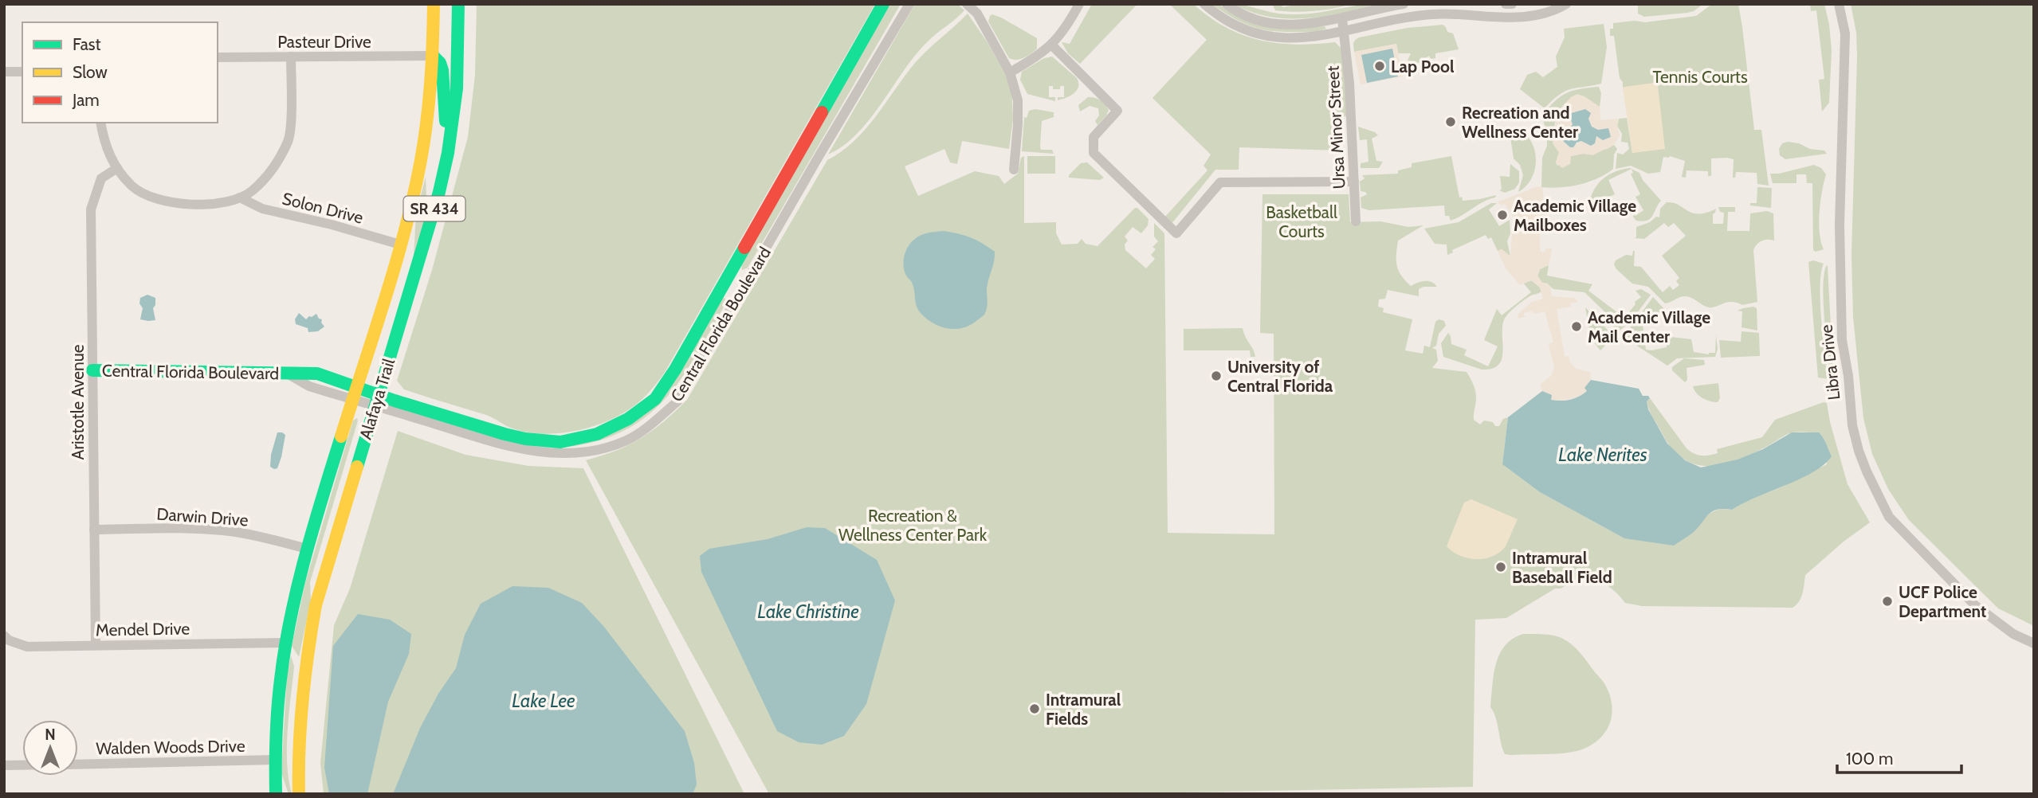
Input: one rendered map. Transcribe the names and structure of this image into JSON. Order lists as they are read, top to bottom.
{
  "streets": {
    "main road": ["SR 434", "Central Florida Boulevard", "Alafaya Trail"],
    "street": [
      "Pasteur Drive",
      "Ursa Minor Street",
      "Solon Drive",
      "Libra Drive",
      "Aristotle Avenue",
      "Darwin Drive",
      "Mendel Drive",
      "Walden Woods Drive"
    ]
  },
  "crossings": [
    ["Pasteur Drive", "Alafaya Trail"],
    ["Solon Drive", "Alafaya Trail"],
    ["Central Florida Boulevard", "Alafaya Trail"],
    ["Central Florida Boulevard", "Aristotle Avenue"],
    ["Alafaya Trail", "Darwin Drive"],
    ["Alafaya Trail", "Mendel Drive"],
    ["Alafaya Trail", "Walden Woods Drive"],
    ["Aristotle Avenue", "Darwin Drive"],
    ["Aristotle Avenue", "Mendel Drive"]
  ],
  "water": ["Lake Nerites", "Lake Christine", "Lake Lee"],
  "parks": ["Tennis Courts", "Basketball Courts", "Recreation & Wellness Center Park"],
  "places": [
    "Lap Pool",
    "Recreation and Wellness Center",
    "Academic Village Mailboxes",
    "Academic Village Mail Center",
    "University of Central Florida",
    "Intramural Baseball Field",
    "UCF Police Department",
    "Intramural Fields"
  ],
  "legend": ["Fast", "Slow", "Jam"],
  "scale_bar": "100 m",
  "north": "top"
}
